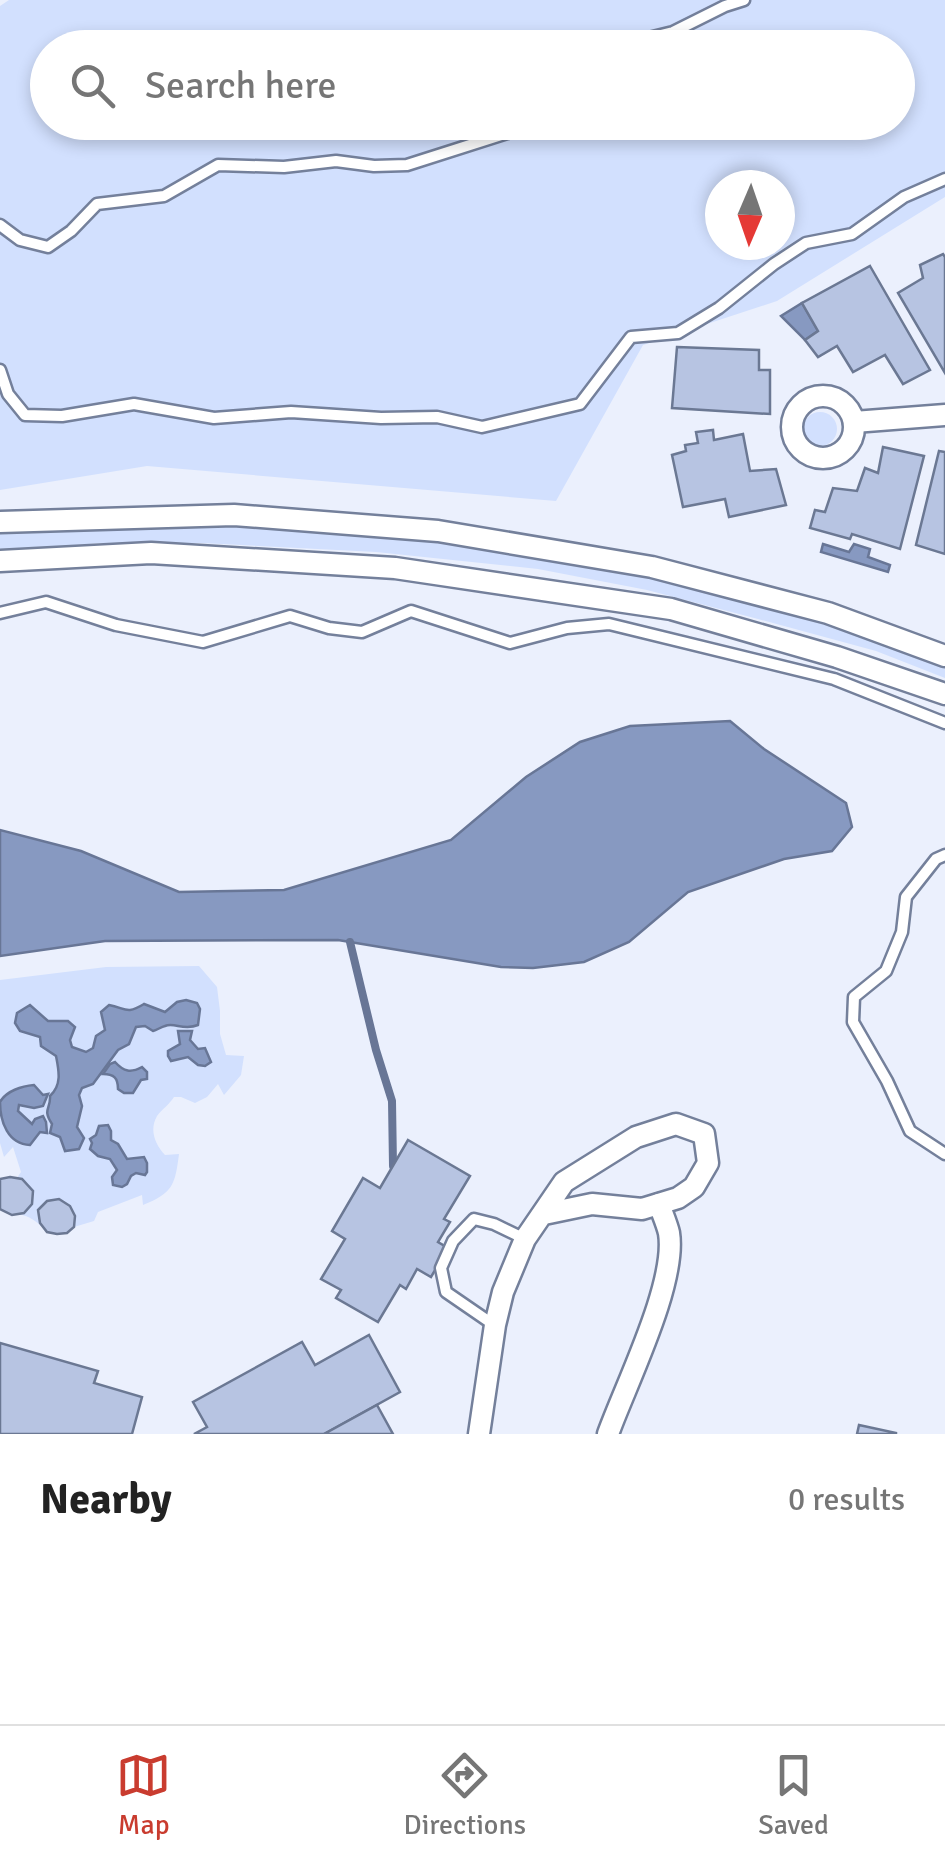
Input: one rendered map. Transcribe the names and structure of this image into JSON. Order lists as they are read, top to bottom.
{
  "north": "bottom",
  "page": {
    "search": "Search here",
    "heading": ["Nearby", "0 results"],
    "nav": ["Map", "Directions", "Saved"]
  }
}
